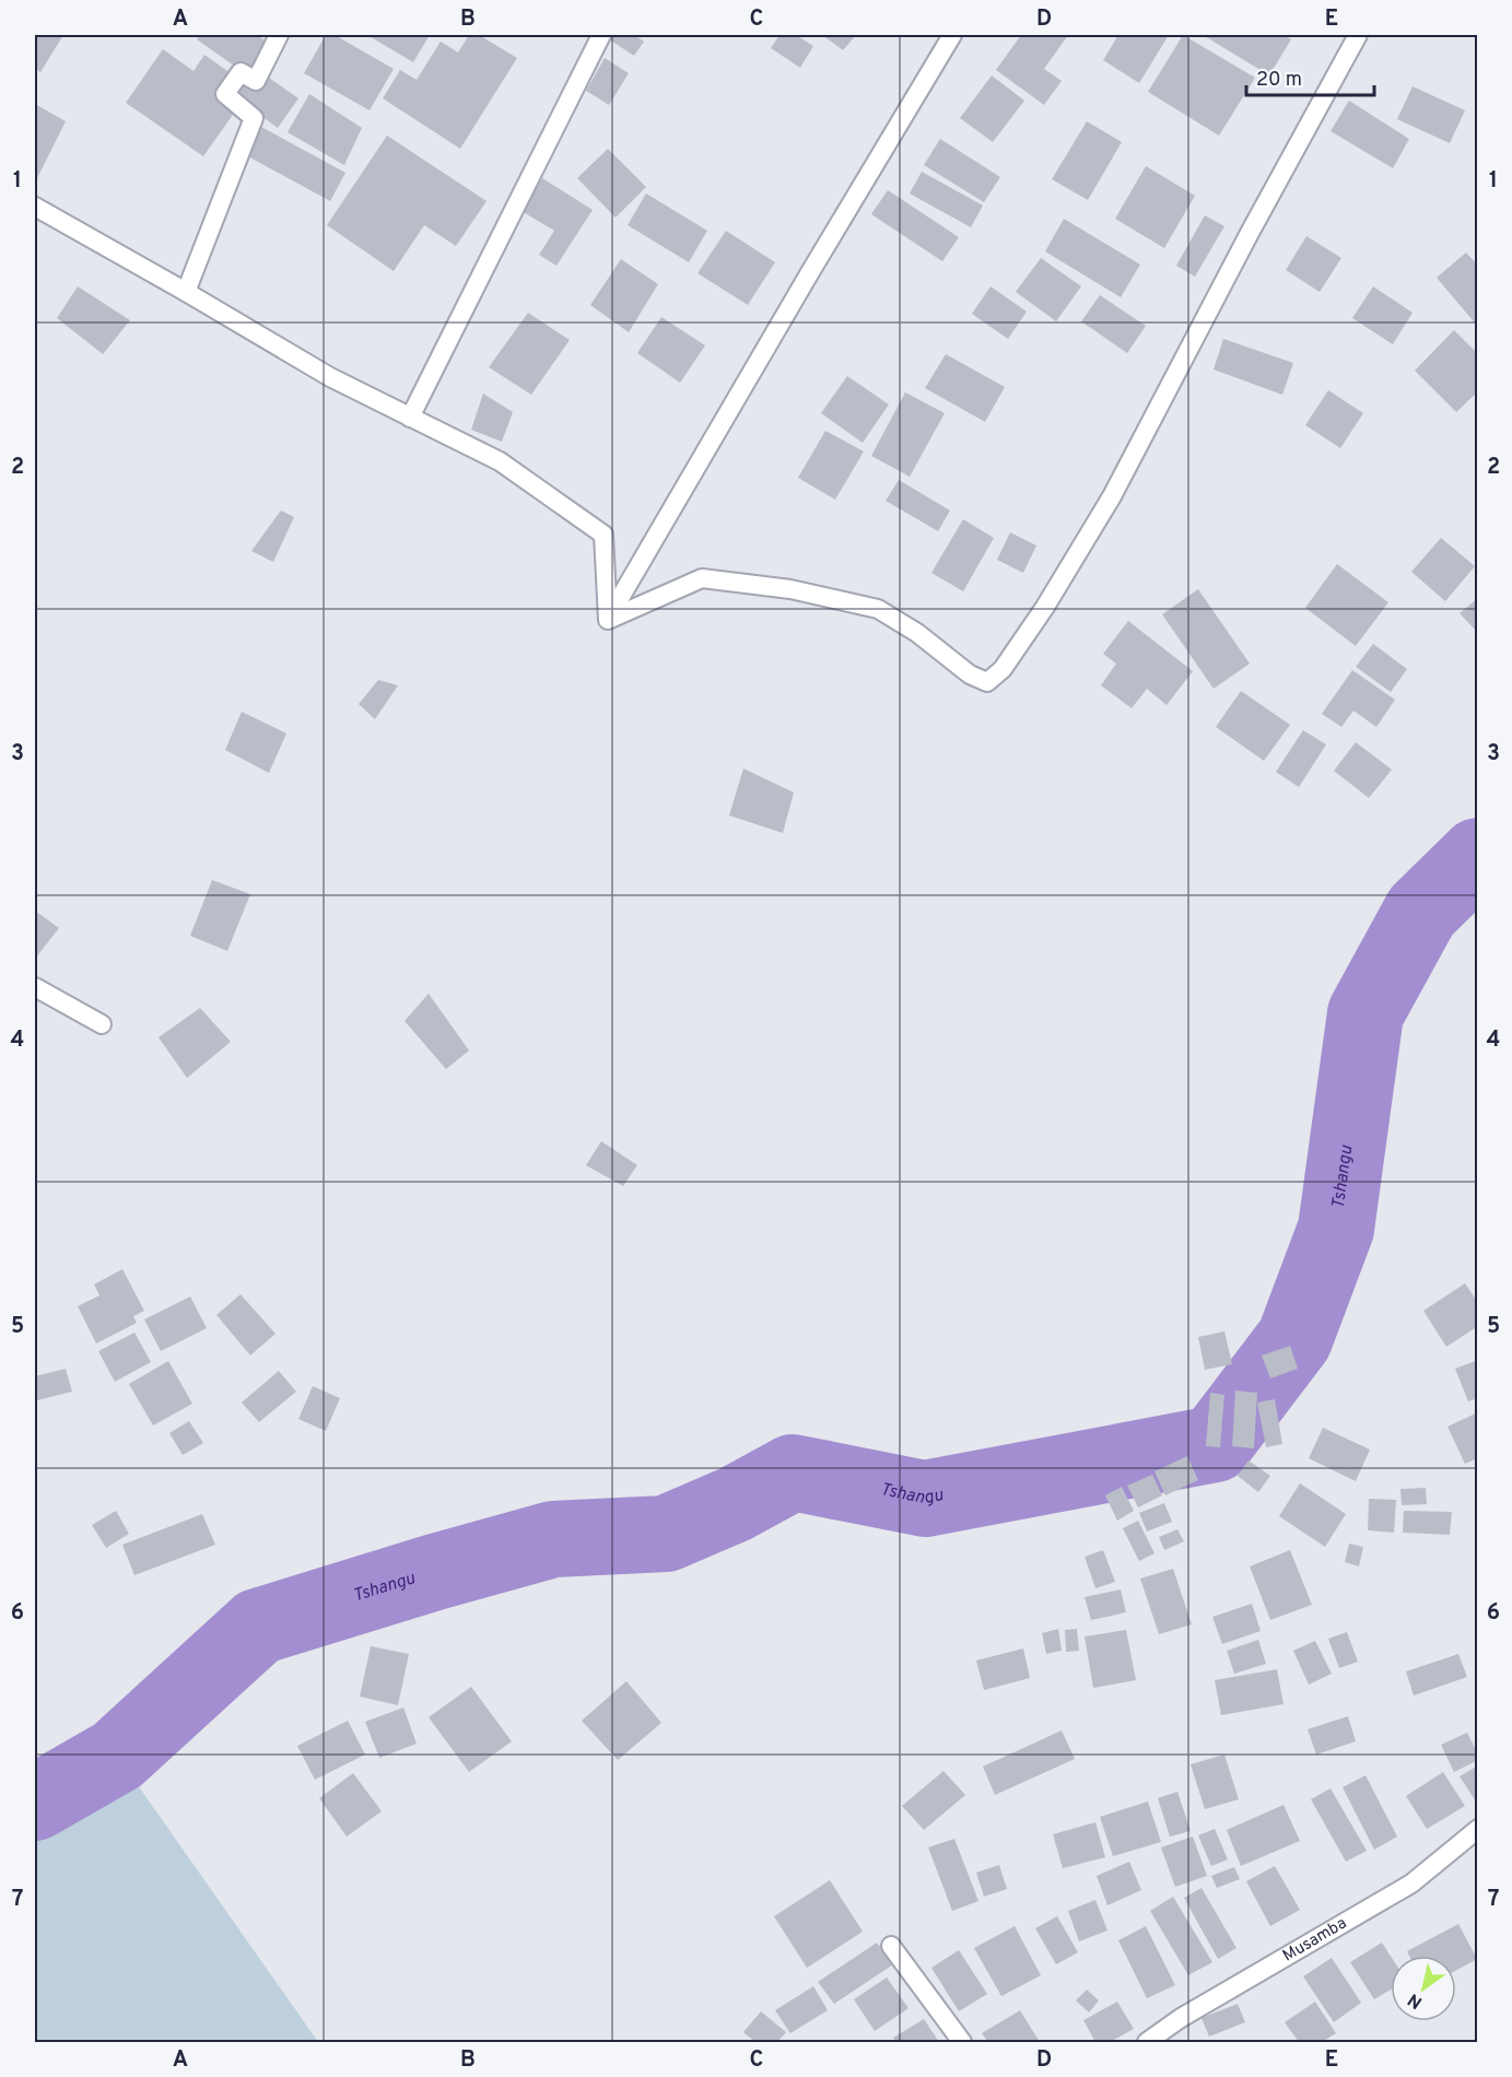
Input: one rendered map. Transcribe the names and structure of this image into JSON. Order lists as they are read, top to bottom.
{
  "streets": {
    "street": ["Musamba"]
  },
  "water": ["Tshangu"],
  "scale_bar": "20 m",
  "north": "bottom left",
  "grid": {
    "columns": [
      "A",
      "B",
      "C",
      "D",
      "E"
    ],
    "rows": [
      "1",
      "2",
      "3",
      "4",
      "5",
      "6",
      "7"
    ]
  }
}
